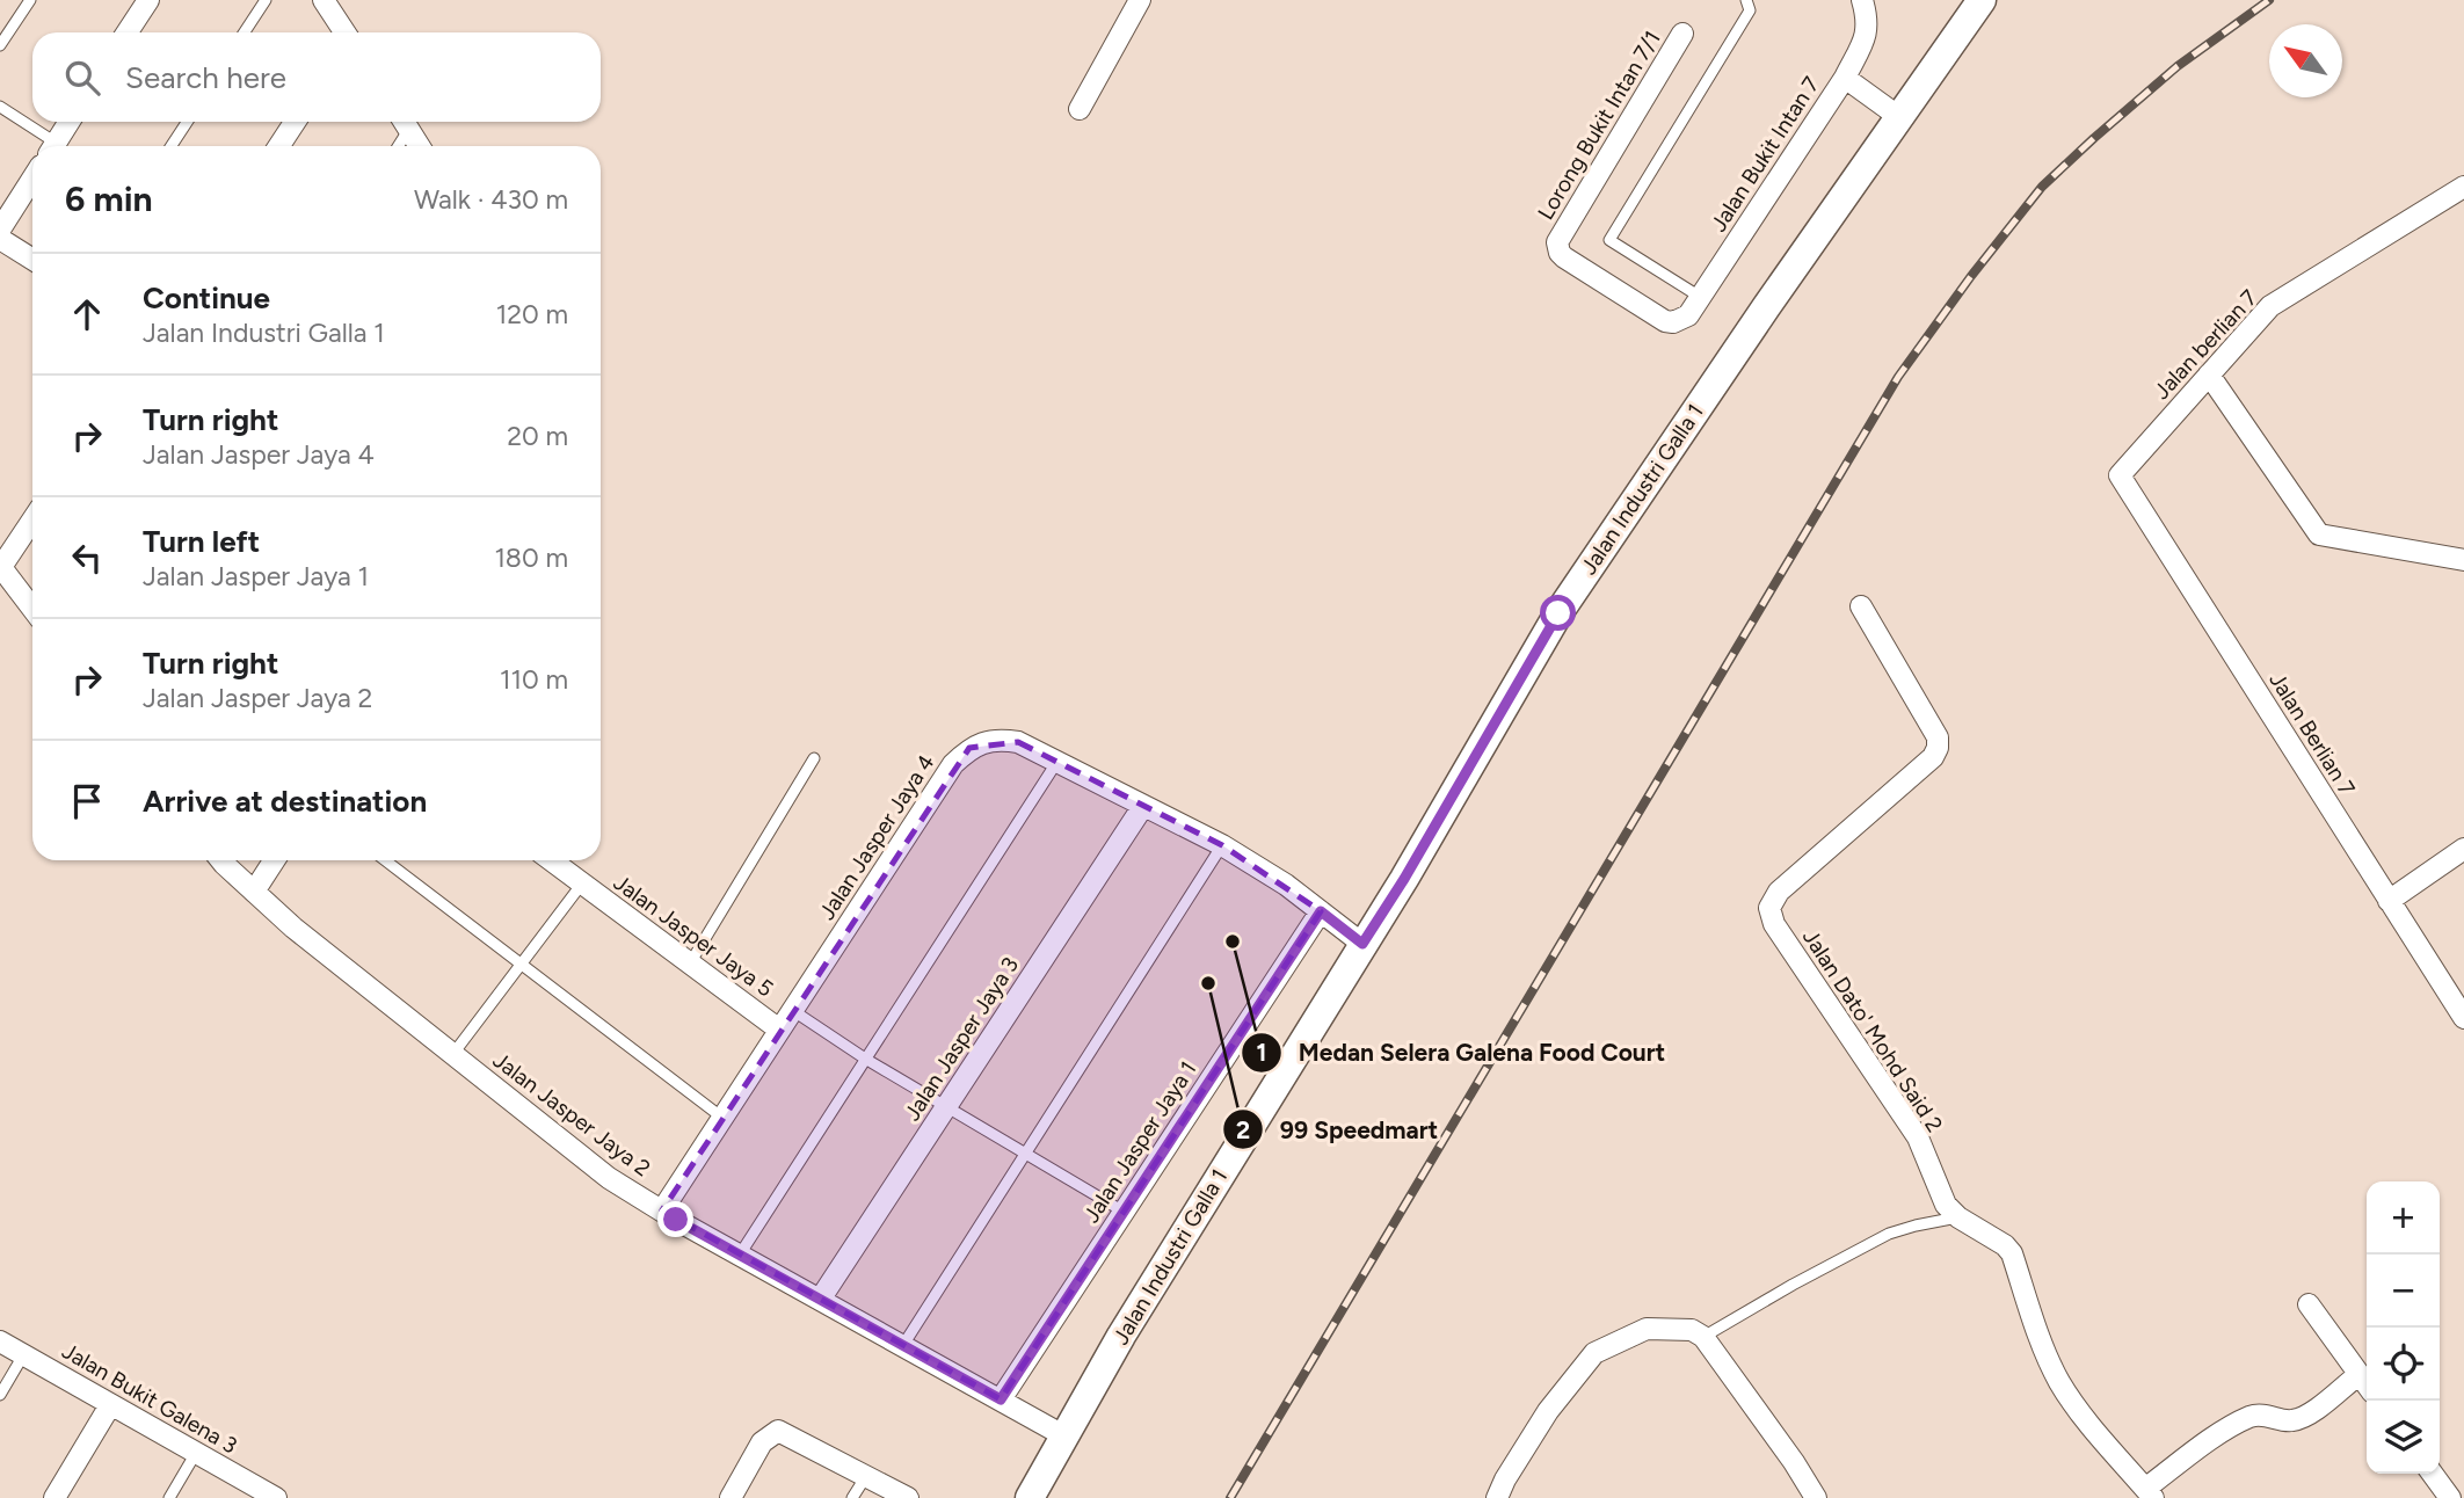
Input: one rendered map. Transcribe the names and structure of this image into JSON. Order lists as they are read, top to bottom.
{
  "streets": {
    "main road": ["Jalan Industri Galla 1"],
    "street": [
      "Lorong Bukit Intan 7/1",
      "Jalan Bukit Intan 7",
      "Jalan berlian 7",
      "Jalan Berlian 7",
      "Jalan Jasper Jaya 4",
      "Jalan Jasper Jaya 5",
      "Jalan Dato' Mohd Said 2",
      "Jalan Jasper Jaya 3",
      "Jalan Jasper Jaya 2",
      "Jalan Jasper Jaya 1",
      "Jalan Bukit Galena 3"
    ]
  },
  "crossings": [
    ["Lorong Bukit Intan 7/1", "Jalan Bukit Intan 7"],
    ["Jalan berlian 7", "Jalan Berlian 7"],
    ["Jalan Industri Galla 1", "Jalan Jasper Jaya 4"],
    ["Jalan Industri Galla 1", "Jalan Jasper Jaya 2"],
    ["Jalan Jasper Jaya 4", "Jalan Jasper Jaya 5"],
    ["Jalan Jasper Jaya 4", "Jalan Jasper Jaya 3"],
    ["Jalan Jasper Jaya 4", "Jalan Jasper Jaya 2"],
    ["Jalan Jasper Jaya 4", "Jalan Jasper Jaya 1"],
    ["Jalan Jasper Jaya 3", "Jalan Jasper Jaya 2"],
    ["Jalan Jasper Jaya 2", "Jalan Jasper Jaya 1"]
  ],
  "places": ["Medan Selera Galena Food Court", "99 Speedmart"],
  "north": "top left",
  "page": {
    "search": "Search here",
    "heading": ["6 min", "Walk · 430 m"],
    "list": [
      ["Continue", "Jalan Industri Galla 1", "120 m"],
      ["Turn right", "Jalan Jasper Jaya 4", "20 m"],
      ["Turn left", "Jalan Jasper Jaya 1", "180 m"],
      ["Turn right", "Jalan Jasper Jaya 2", "110 m"],
      "Arrive at destination"
    ],
    "map_buttons": ["+", "−"]
  }
}
